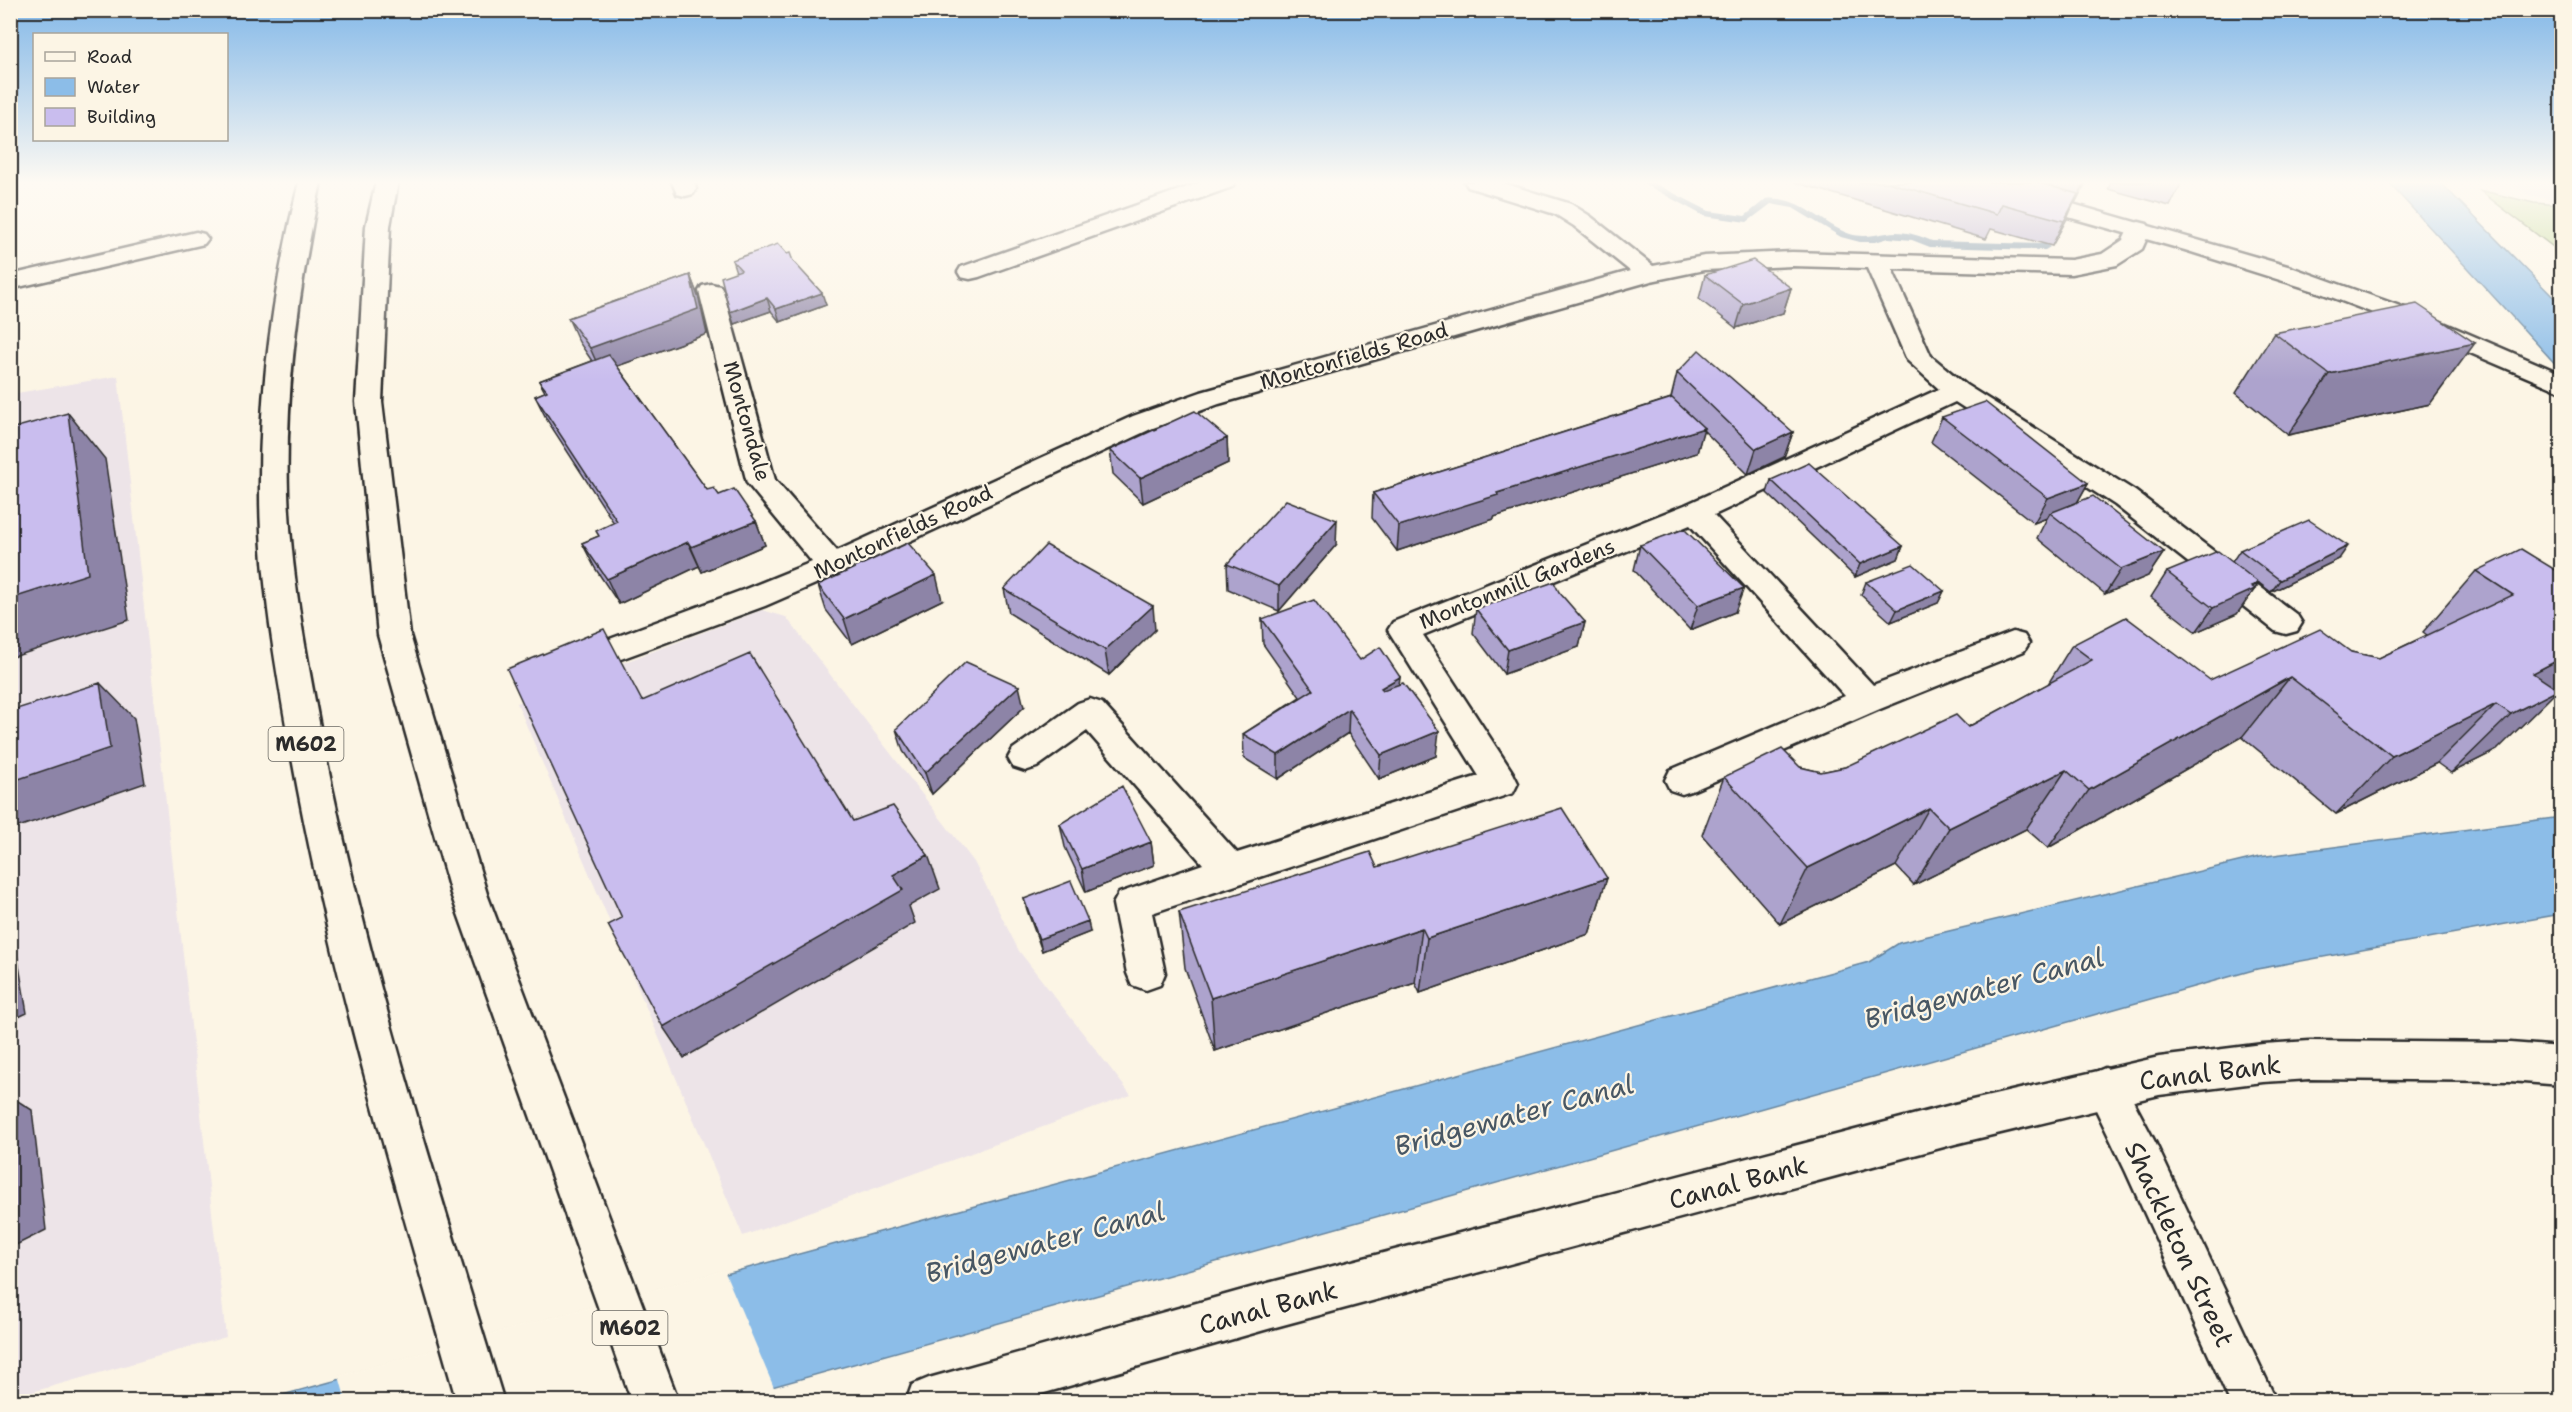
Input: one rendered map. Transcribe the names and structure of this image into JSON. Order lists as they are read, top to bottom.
{
  "streets": {
    "main road": [
      "Montonfields Road",
      "Montondale",
      "Montonmill Gardens",
      "M602",
      "Canal Bank",
      "Shackleton Street"
    ]
  },
  "crossings": [
    ["Montonfields Road", "Montondale"],
    ["Canal Bank", "Shackleton Street"]
  ],
  "water": ["Bridgewater Canal"],
  "legend": ["Road", "Water", "Building"]
}
